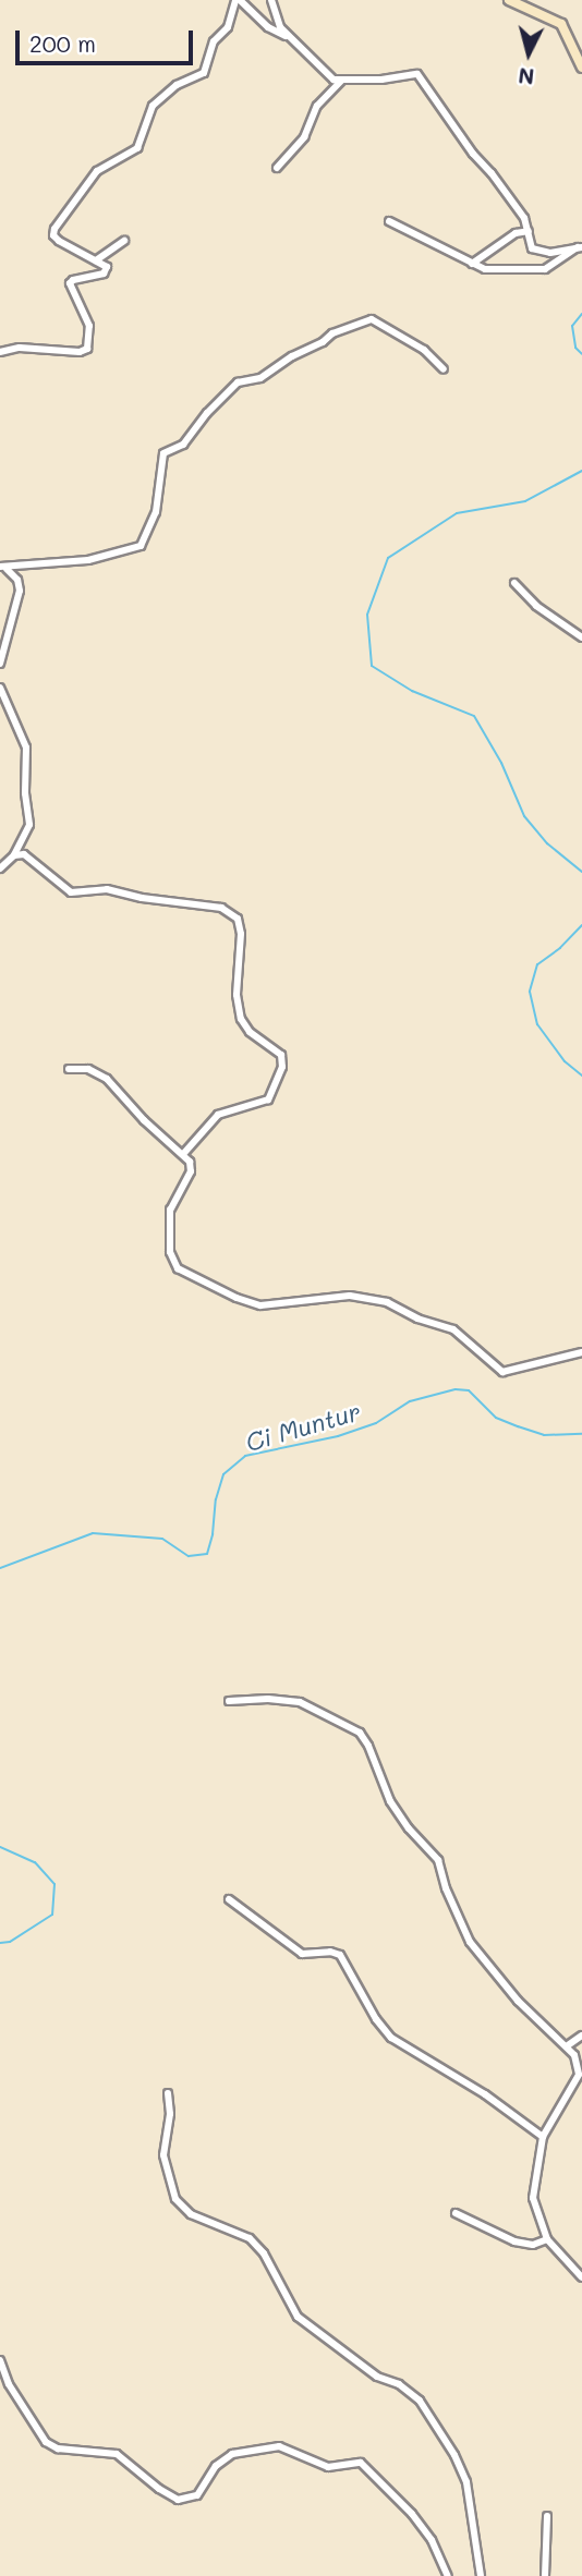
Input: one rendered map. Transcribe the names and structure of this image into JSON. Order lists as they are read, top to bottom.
{
  "water": ["Ci Muntur"],
  "scale_bar": "200 m",
  "north": "bottom"
}
